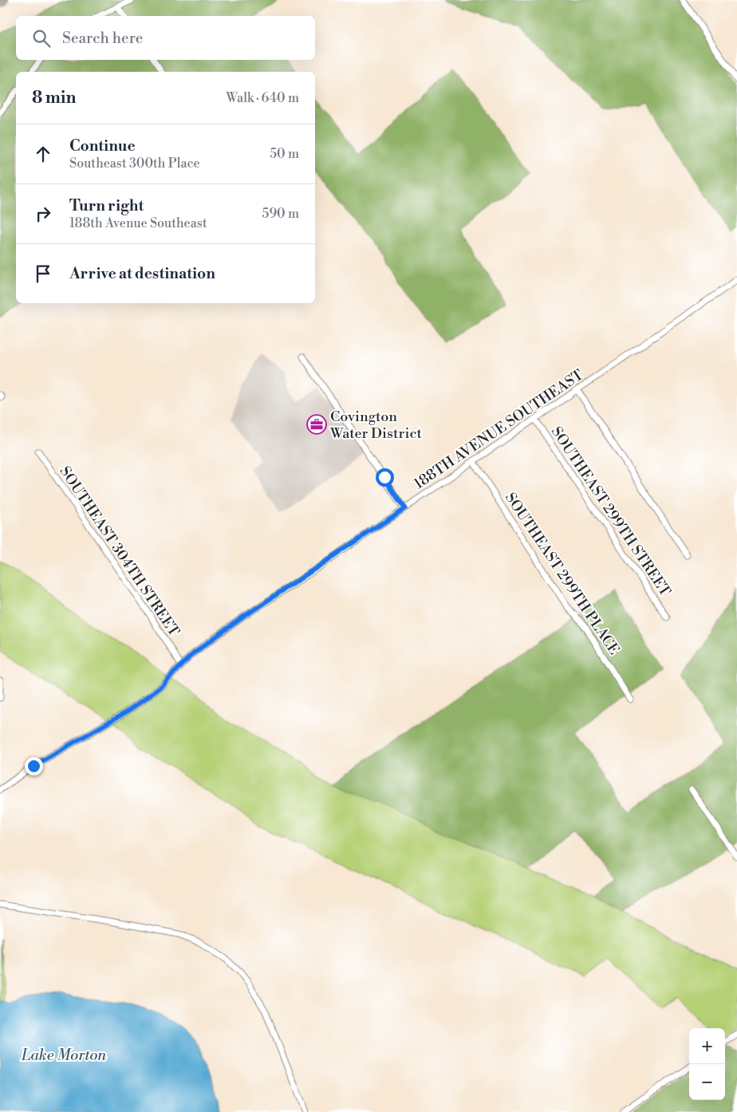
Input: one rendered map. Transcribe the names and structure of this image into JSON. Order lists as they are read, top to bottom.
{
  "streets": {
    "street": [
      "188TH AVENUE SOUTHEAST",
      "SOUTHEAST 299TH STREET",
      "SOUTHEAST 304TH STREET",
      "SOUTHEAST 299TH PLACE"
    ]
  },
  "crossings": [
    ["188TH AVENUE SOUTHEAST", "SOUTHEAST 299TH STREET"],
    ["188TH AVENUE SOUTHEAST", "SOUTHEAST 304TH STREET"],
    ["188TH AVENUE SOUTHEAST", "SOUTHEAST 299TH PLACE"]
  ],
  "water": ["Lake Morton"],
  "places": {
    "office": ["Covington Water District"]
  },
  "page": {
    "search": "Search here",
    "heading": ["8 min", "Walk · 640 m"],
    "list": [
      ["Continue", "Southeast 300th Place", "50 m"],
      ["Turn right", "188th Avenue Southeast", "590 m"],
      "Arrive at destination"
    ],
    "map_buttons": ["+", "−"]
  }
}
